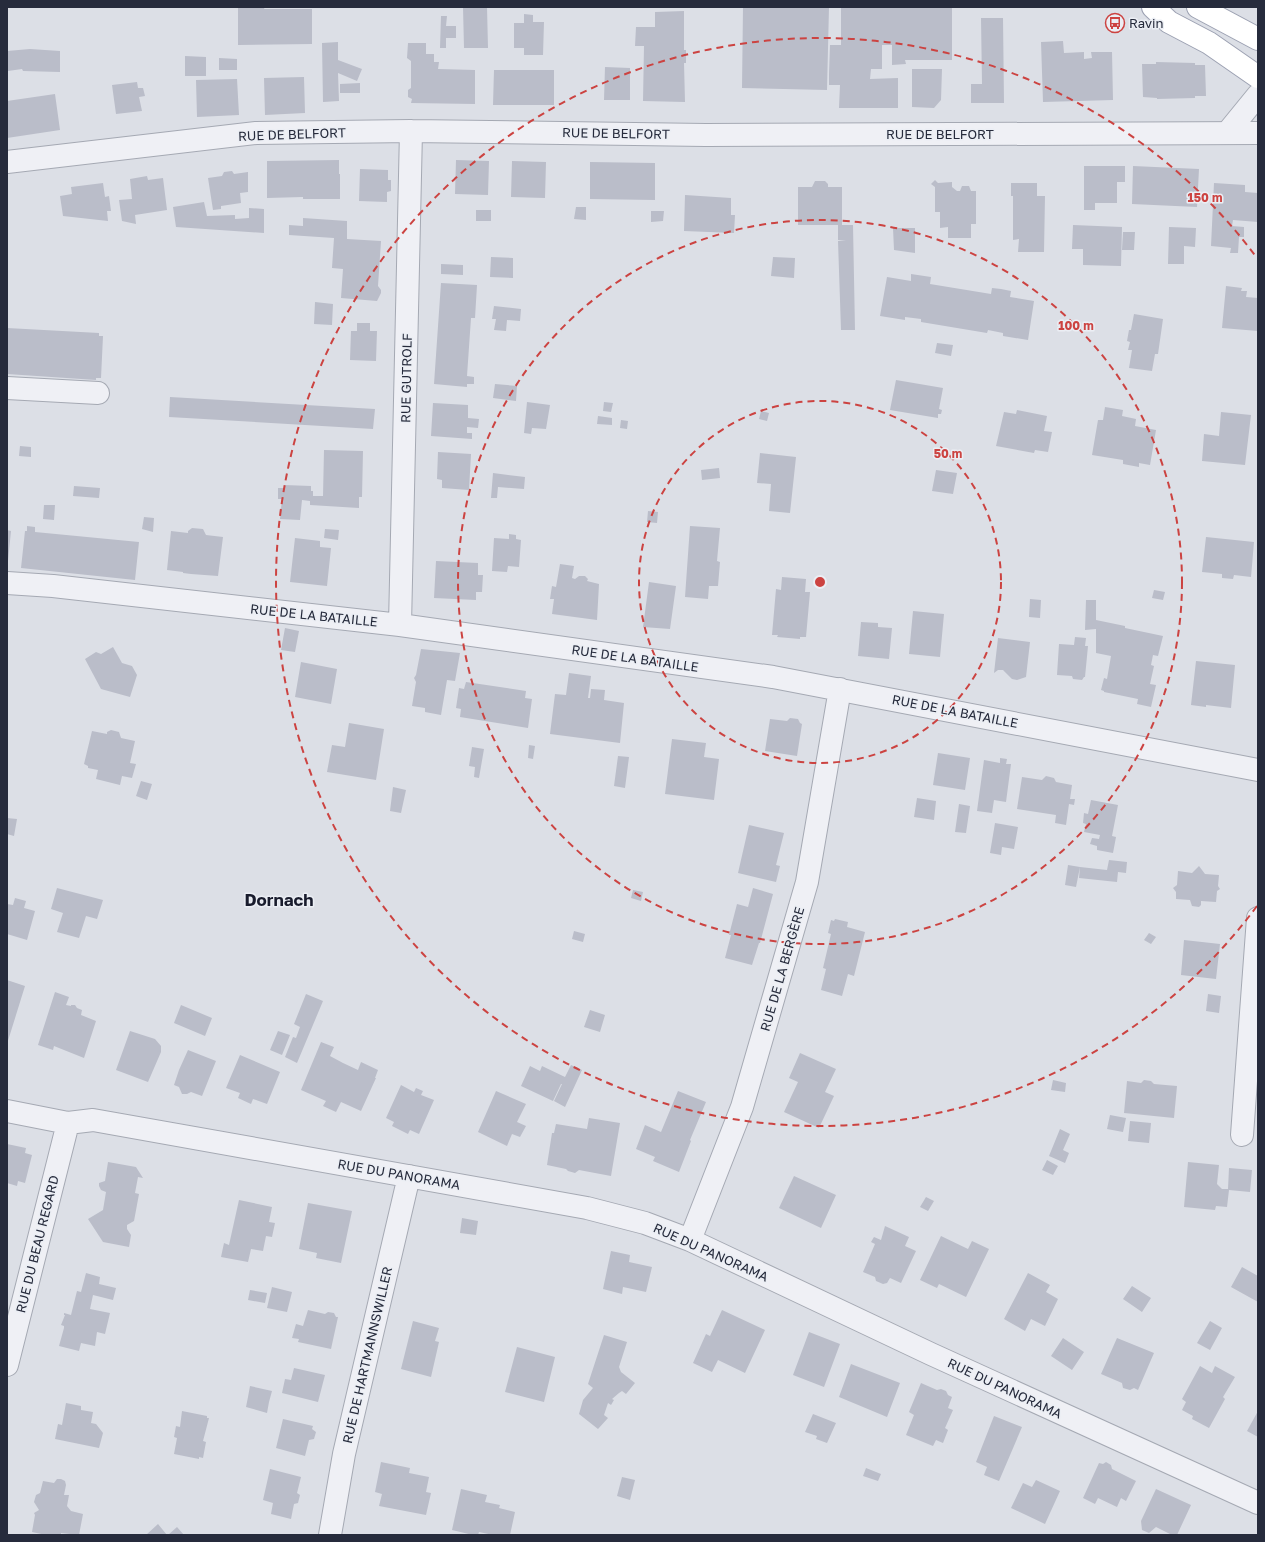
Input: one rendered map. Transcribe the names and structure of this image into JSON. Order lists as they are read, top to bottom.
{
  "streets": {
    "street": [
      "RUE DE BELFORT",
      "RUE GUTROLF",
      "RUE DE LA BATAILLE",
      "RUE DE LA BERGÈRE",
      "RUE DU PANORAMA",
      "RUE DU BEAU REGARD",
      "RUE DE HARTMANNSWILLER"
    ]
  },
  "crossings": [
    ["RUE DE BELFORT", "RUE GUTROLF"],
    ["RUE GUTROLF", "RUE DE LA BATAILLE"],
    ["RUE DE LA BATAILLE", "RUE DE LA BERGÈRE"],
    ["RUE DE LA BERGÈRE", "RUE DU PANORAMA"],
    ["RUE DU PANORAMA", "RUE DU BEAU REGARD"],
    ["RUE DU PANORAMA", "RUE DE HARTMANNSWILLER"]
  ],
  "districts": ["Dornach"],
  "places": {
    "bus stop": ["Ravin"]
  },
  "rings": ["150 m", "100 m", "50 m"]
}
